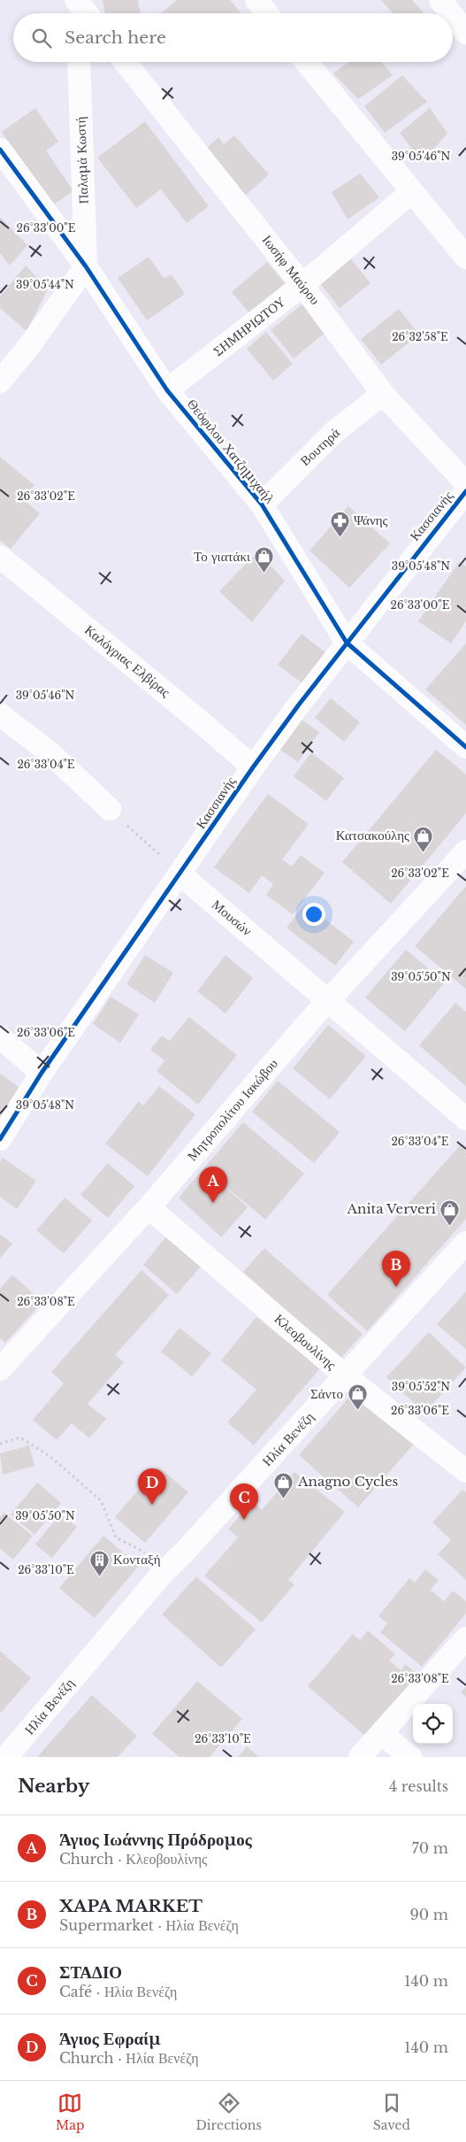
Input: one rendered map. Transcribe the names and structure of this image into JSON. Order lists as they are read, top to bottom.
{
  "streets": {
    "street": [
      "Παλαμά Κωστή",
      "Ιωσήφ Μαύρου",
      "ΣΗΜΗΡΙΩΤΟΥ",
      "Βουτηρά",
      "Θεόφιλου Χατζημιχαήλ",
      "Κασσιανής",
      "Καλόγριας Ελβίρας",
      "Μουσών",
      "Μητροπολίτου Ιακώβου",
      "Κλεοβουλίνης",
      "Ηλία Βενέζη"
    ]
  },
  "crossings": [
    ["Παλαμά Κωστή", "Θεόφιλου Χατζημιχαήλ"],
    ["Ιωσήφ Μαύρου", "ΣΗΜΗΡΙΩΤΟΥ"],
    ["Ιωσήφ Μαύρου", "Βουτηρά"],
    ["ΣΗΜΗΡΙΩΤΟΥ", "Θεόφιλου Χατζημιχαήλ"],
    ["Βουτηρά", "Θεόφιλου Χατζημιχαήλ"],
    ["Θεόφιλου Χατζημιχαήλ", "Κασσιανής"],
    ["Κασσιανής", "Καλόγριας Ελβίρας"],
    ["Κασσιανής", "Μουσών"],
    ["Μουσών", "Μητροπολίτου Ιακώβου"],
    ["Μητροπολίτου Ιακώβου", "Κλεοβουλίνης"],
    ["Κλεοβουλίνης", "Ηλία Βενέζη"]
  ],
  "places": {
    "pharmacy": ["Ψάνης"],
    "shop": [
      "Το γιατάκι",
      "Κατσακούλης",
      "Anita Ververi",
      "Σάντο",
      "Anagno Cycles"
    ],
    "building": ["Κονταξή"]
  },
  "page": {
    "search": "Search here",
    "pins": [
      "A",
      "B",
      "D",
      "C"
    ],
    "heading": ["Nearby", "4 results"],
    "list": [
      {
        "mark": "A",
        "name": "Άγιος Ιωάννης Πρόδρομος",
        "note": "Church · Κλεοβουλίνης",
        "value": "70 m"
      },
      {
        "mark": "B",
        "name": "XAPA MARKET",
        "note": "Supermarket · Ηλία Βενέζη",
        "value": "90 m"
      },
      {
        "mark": "C",
        "name": "ΣΤΑΔΙΟ",
        "note": "Café · Ηλία Βενέζη",
        "value": "140 m"
      },
      {
        "mark": "D",
        "name": "Άγιος Εφραίμ",
        "note": "Church · Ηλία Βενέζη",
        "value": "140 m"
      }
    ],
    "nav": ["Map", "Directions", "Saved"]
  },
  "coordinates": [
    "39°05'46\"N",
    "26°33'00\"E",
    "39°05'44\"N",
    "26°32'58\"E",
    "26°33'02\"E",
    "39°05'48\"N",
    "26°33'04\"E",
    "39°05'50\"N",
    "26°33'06\"E",
    "26°33'08\"E",
    "39°05'52\"N",
    "26°33'10\"E"
  ]
}
